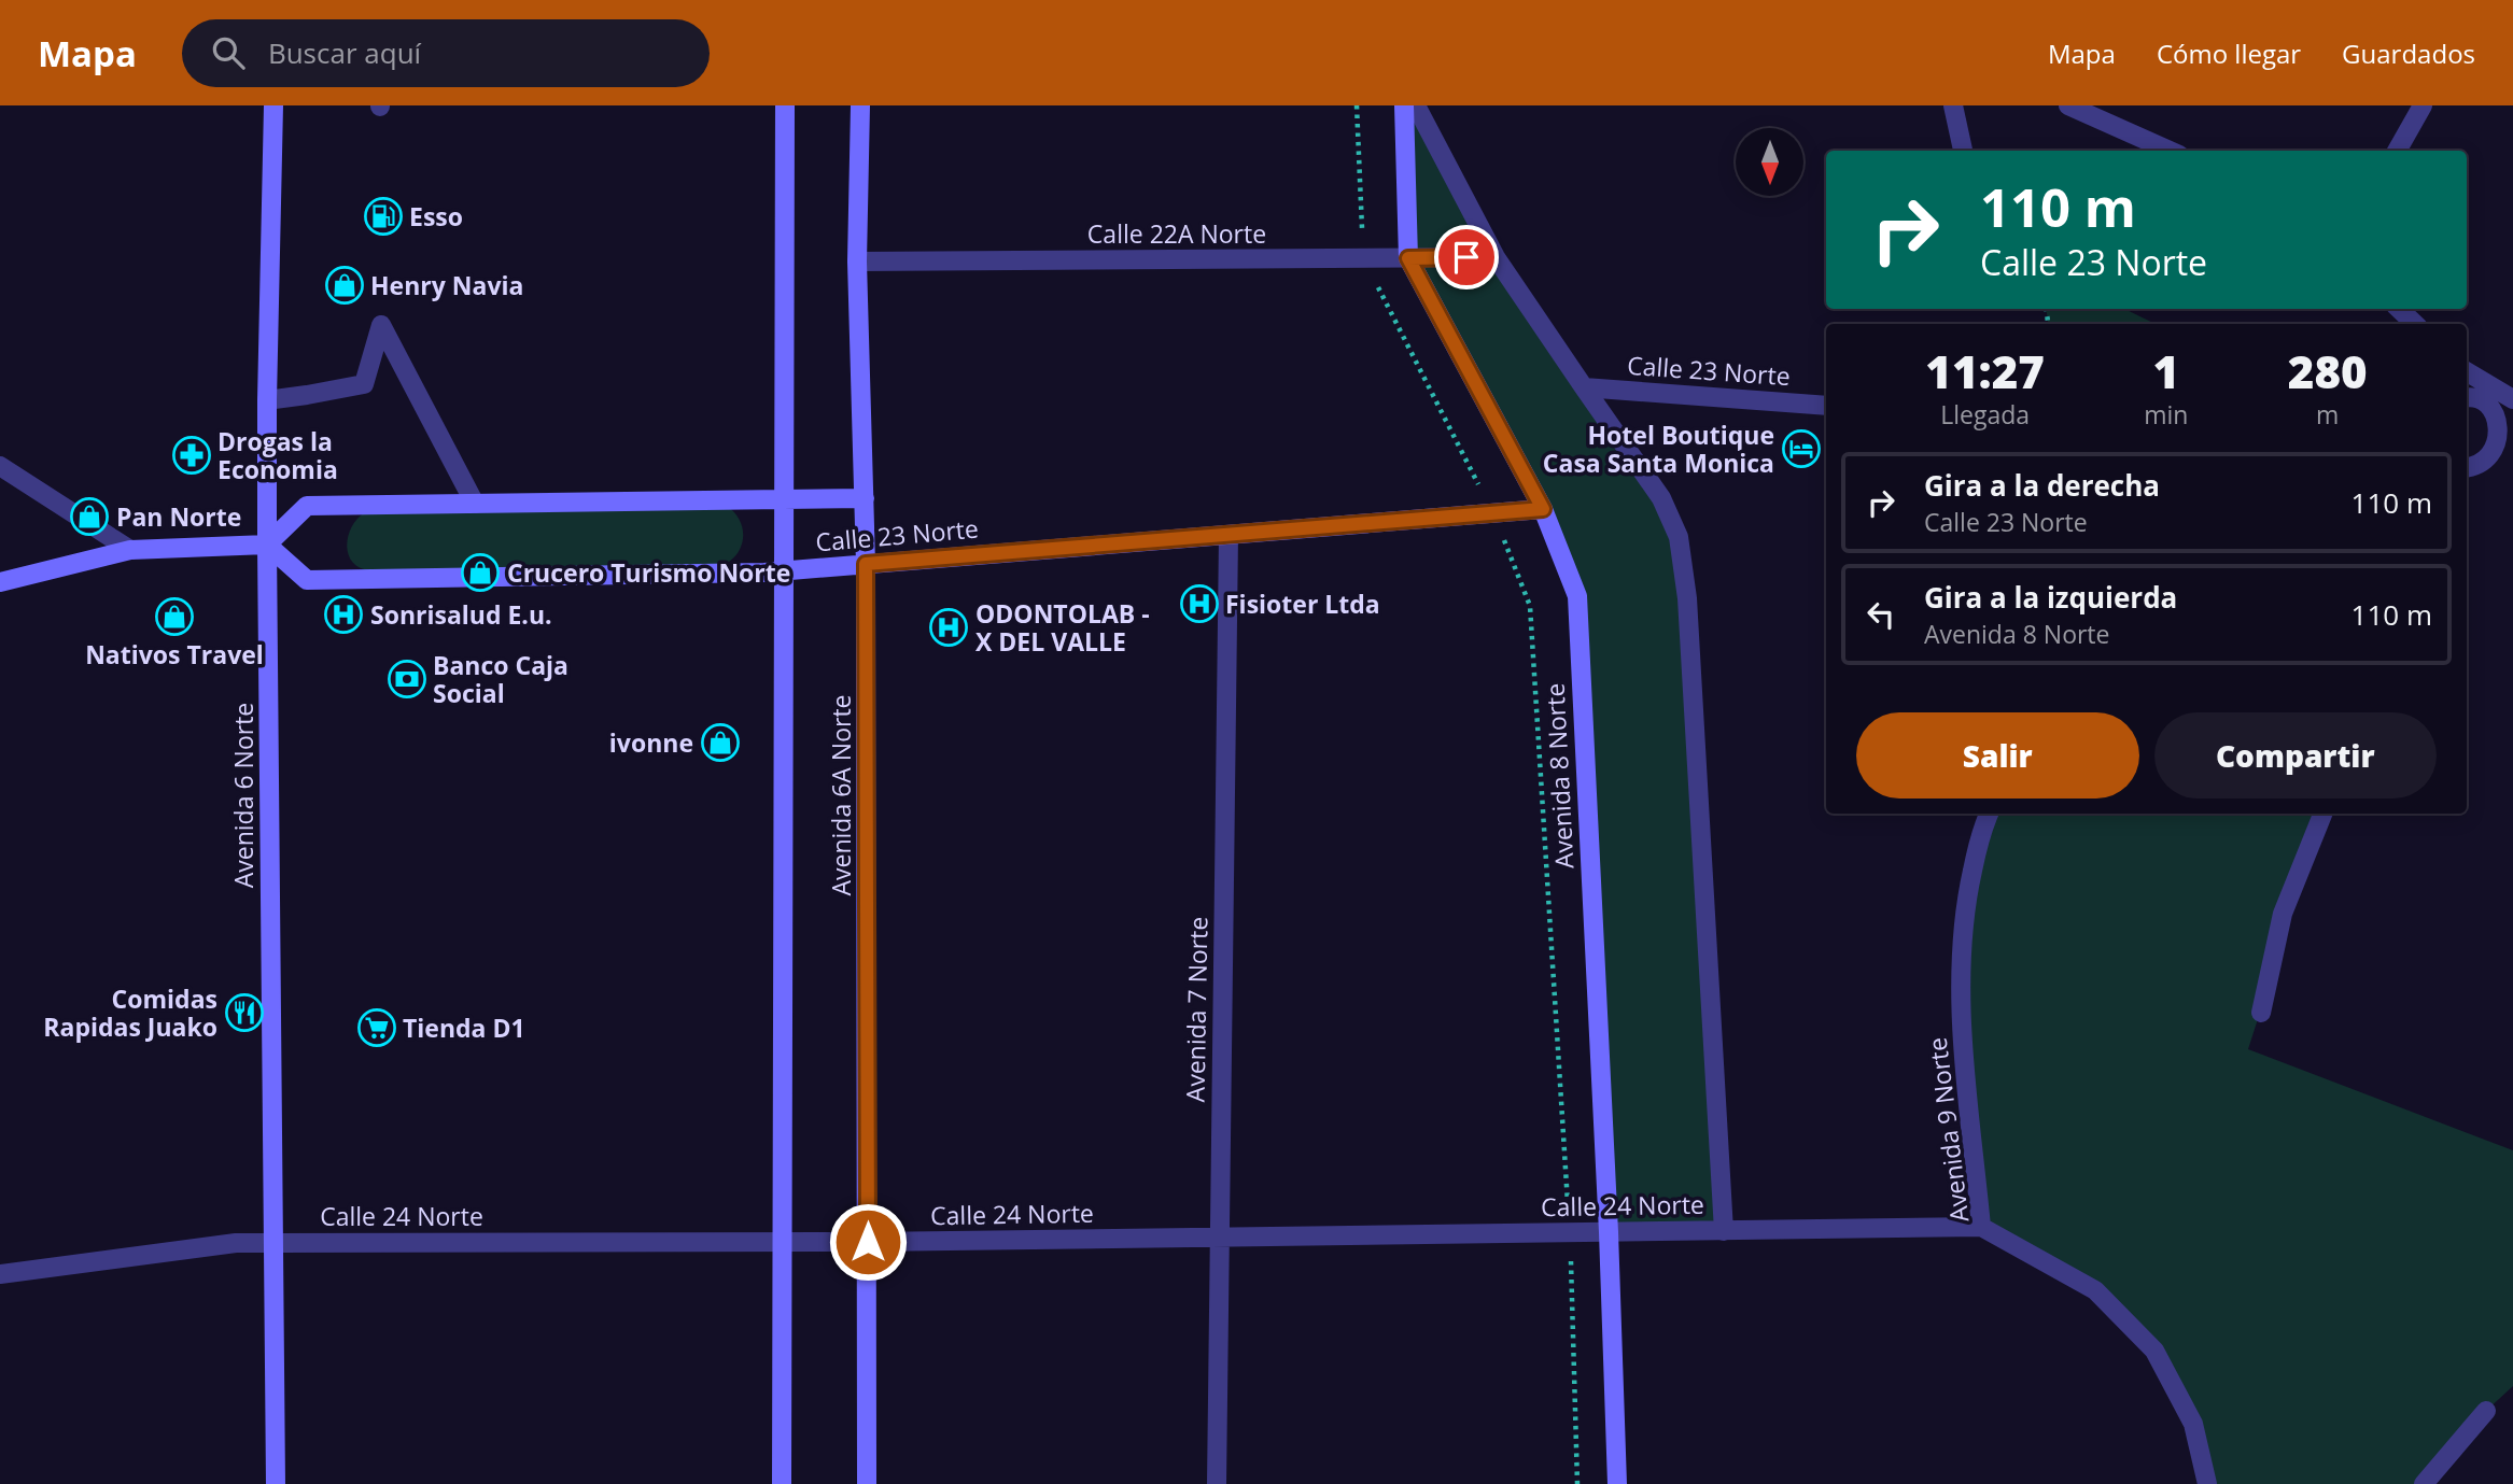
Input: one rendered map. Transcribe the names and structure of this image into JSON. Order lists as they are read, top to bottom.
{
  "streets": {
    "street": [
      "Calle 22A Norte",
      "Calle 23 Norte",
      "Avenida 8 Norte",
      "Avenida 6 Norte",
      "Avenida 6A Norte",
      "Avenida 7 Norte",
      "Avenida 9 Norte",
      "Calle 24 Norte"
    ]
  },
  "crossings": [
    ["Calle 22A Norte", "Avenida 8 Norte"],
    ["Calle 22A Norte", "Avenida 6A Norte"],
    ["Calle 23 Norte", "Avenida 8 Norte"],
    ["Calle 23 Norte", "Avenida 6 Norte"],
    ["Calle 23 Norte", "Avenida 6A Norte"],
    ["Calle 23 Norte", "Avenida 7 Norte"],
    ["Avenida 8 Norte", "Calle 24 Norte"],
    ["Avenida 6 Norte", "Calle 24 Norte"],
    ["Avenida 6A Norte", "Calle 24 Norte"],
    ["Avenida 7 Norte", "Calle 24 Norte"],
    ["Avenida 9 Norte", "Calle 24 Norte"]
  ],
  "places": {
    "fuel station": ["Esso"],
    "shop": [
      "Henry Navia",
      "Pan Norte",
      "Crucero Turismo Norte",
      "Nativos Travel",
      "ivonne"
    ],
    "hotel": ["Hotel Boutique Casa Santa Monica"],
    "pharmacy": ["Drogas la Economia"],
    "hospital": ["Fisioter Ltda", "Sonrisalud E.u.", "ODONTOLAB - X DEL VALLE"],
    "bank": ["Banco Caja Social"],
    "restaurant": ["Comidas Rapidas Juako"],
    "supermarket": ["Tienda D1"]
  },
  "north": "bottom",
  "page": {
    "header": "Mapa",
    "search": "Buscar aquí",
    "nav": ["Mapa", "Cómo llegar", "Guardados"],
    "turn": ["110 m", "Calle 23 Norte"],
    "eta": [
      "11:27",
      "Llegada",
      "1",
      "min",
      "280",
      "m"
    ],
    "list": [
      {
        "name": "Gira a la derecha",
        "note": "Calle 23 Norte",
        "value": "110 m"
      },
      {
        "name": "Gira a la izquierda",
        "note": "Avenida 8 Norte",
        "value": "110 m"
      }
    ],
    "buttons": ["Salir", "Compartir"]
  }
}
